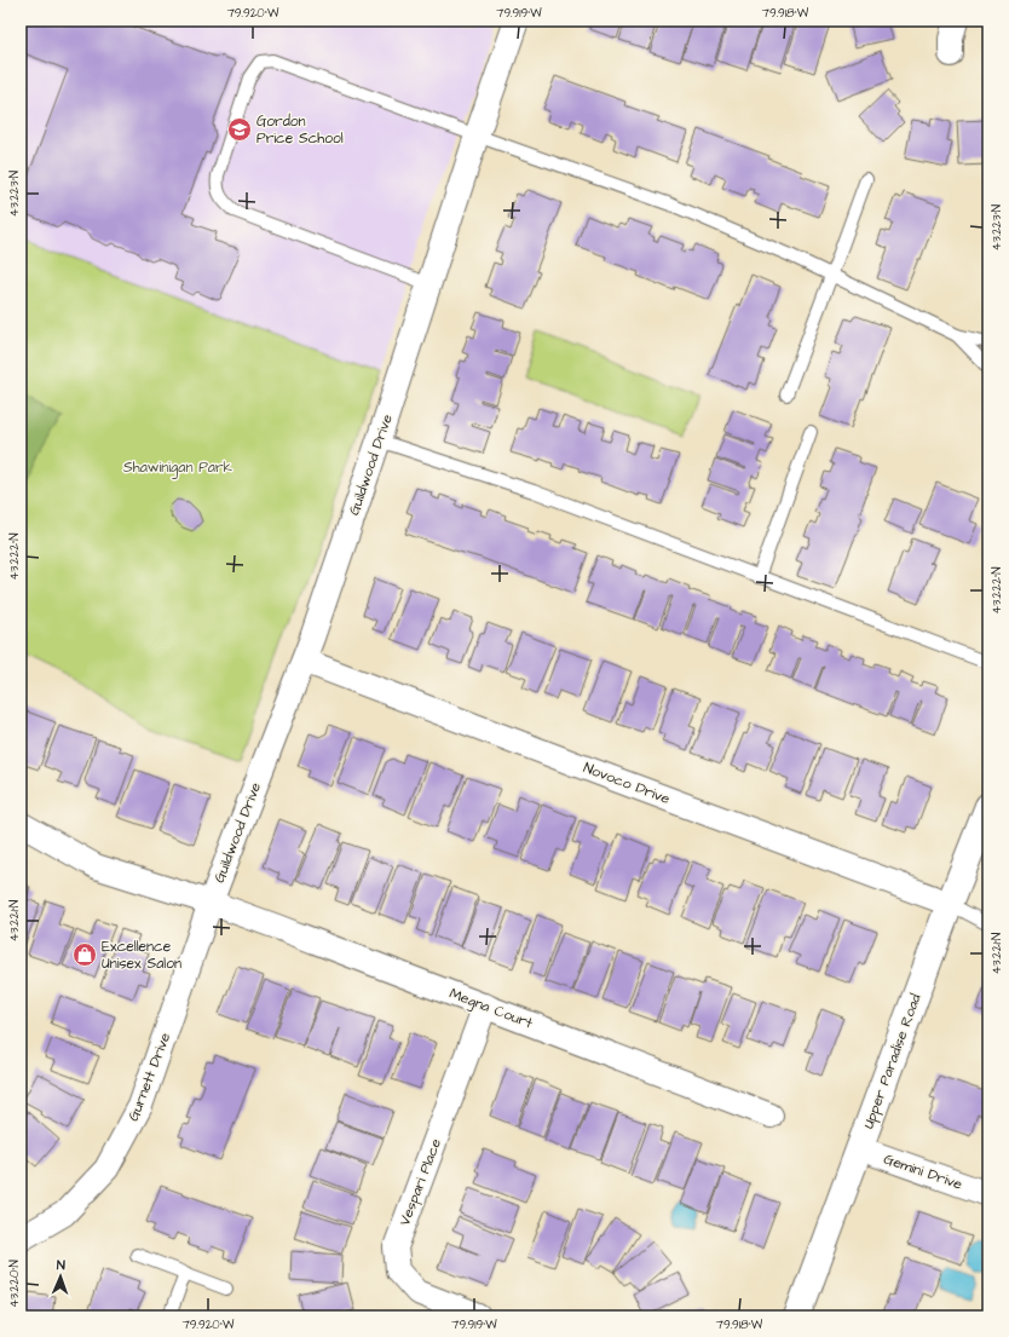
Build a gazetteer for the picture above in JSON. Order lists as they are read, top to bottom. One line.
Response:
{"streets":{"main road":["Upper Paradise Road"],"street":["Guildwood Drive","Novoco Drive","Megna Court","Gurnett Drive","Gemini Drive","Vespari Place"]},"crossings":[["Guildwood Drive","Novoco Drive"],["Guildwood Drive","Megna Court"],["Guildwood Drive","Gurnett Drive"],["Novoco Drive","Upper Paradise Road"],["Megna Court","Gurnett Drive"],["Megna Court","Vespari Place"],["Upper Paradise Road","Gemini Drive"]],"parks":["Shawinigan Park"],"places":{"school or university":["Gordon Price School"],"shop":["Excellence Unisex Salon"]},"north":"top","coordinates":["79.920°W","79.919°W","79.918°W","43.223°N","43.222°N","43.221°N","43.220°N"]}
